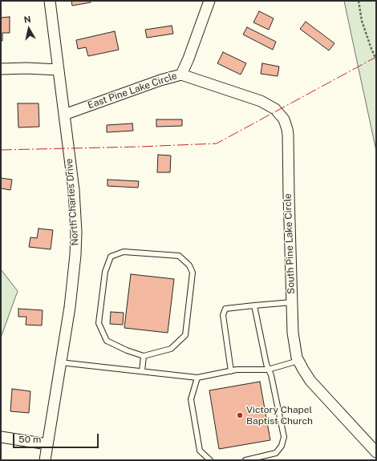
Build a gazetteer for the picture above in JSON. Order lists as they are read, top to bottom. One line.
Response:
{"streets":{"street":["East Pine Lake Circle","North Charles Drive","South Pine Lake Circle"]},"crossings":[["East Pine Lake Circle","North Charles Drive"],["East Pine Lake Circle","South Pine Lake Circle"]],"places":["Victory Chapel Baptist Church"],"scale_bar":"50 m","north":"top"}
